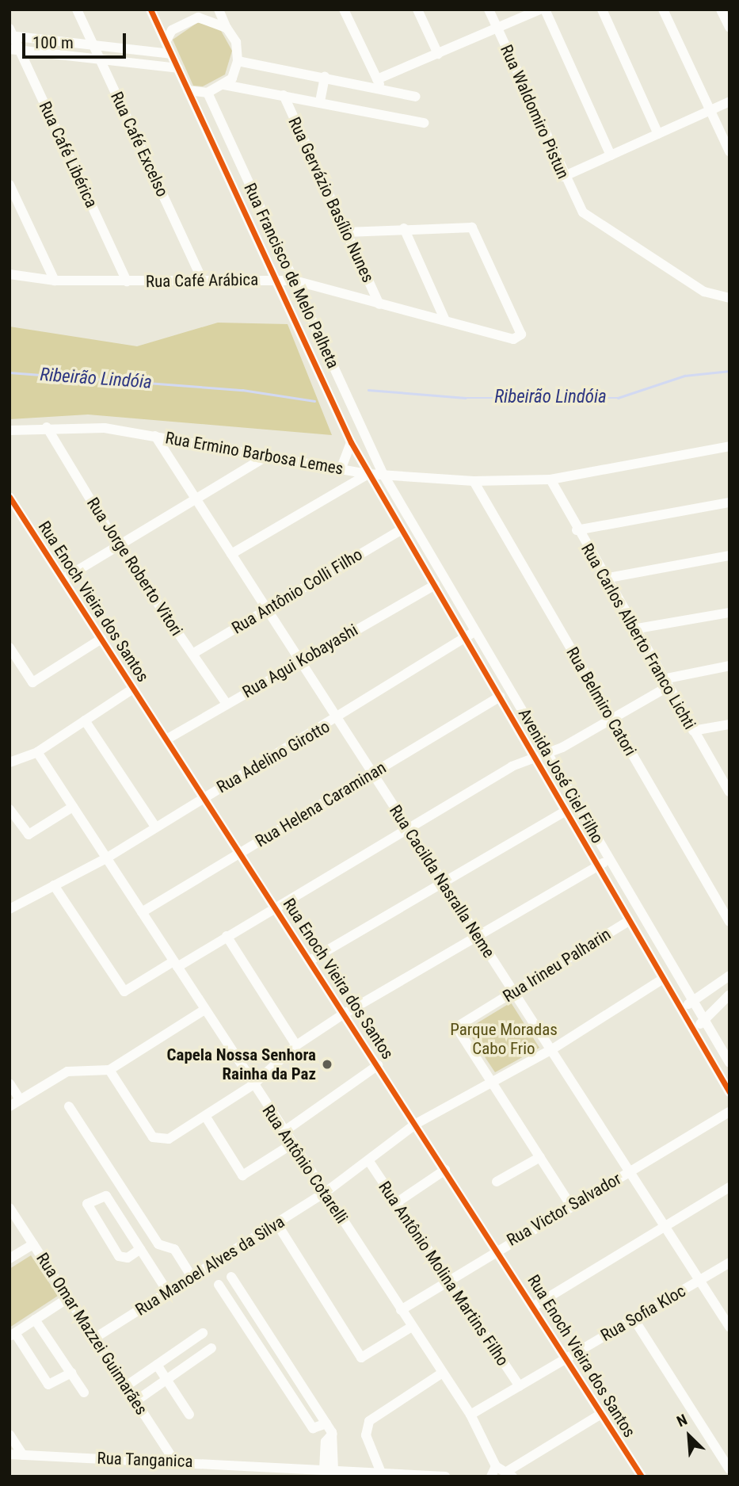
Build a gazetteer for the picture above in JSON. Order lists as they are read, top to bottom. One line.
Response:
{"streets":{"street":["Rua Waldomiro Pistun","Rua Café Excelso","Rua Café Libérica","Rua Gervázio Basílio Nunes","Rua Francisco de Melo Palheta","Rua Café Arábica","Rua Ermino Barbosa Lemes","Rua Jorge Roberto Vitori","Rua Antônio Colli Filho","Rua Enoch Vieira dos Santos","Rua Carlos Alberto Franco Lichti","Rua Agui Kobayashi","Rua Belmiro Catori","Rua Adelino Girotto","Avenida José Ciel Filho","Rua Helena Caraminan","Rua Cacilda Nasralla Neme","Rua Irineu Palharin","Rua Antônio Cotarelli","Rua Victor Salvador","Rua Manoel Alves da Silva","Rua Antônio Molina Martins Filho","Rua Sofia Kloc","Rua Omar Mazzei Guimarães","Rua Tanganica"]},"crossings":[["Rua Café Excelso","Rua Café Arábica"],["Rua Café Libérica","Rua Café Arábica"],["Rua Gervázio Basílio Nunes","Rua Café Arábica"],["Rua Francisco de Melo Palheta","Rua Café Arábica"],["Rua Francisco de Melo Palheta","Rua Ermino Barbosa Lemes"],["Rua Francisco de Melo Palheta","Avenida José Ciel Filho"],["Rua Ermino Barbosa Lemes","Rua Jorge Roberto Vitori"],["Rua Ermino Barbosa Lemes","Rua Carlos Alberto Franco Lichti"],["Rua Ermino Barbosa Lemes","Rua Belmiro Catori"],["Rua Ermino Barbosa Lemes","Avenida José Ciel Filho"],["Rua Ermino Barbosa Lemes","Rua Cacilda Nasralla Neme"],["Rua Jorge Roberto Vitori","Rua Antônio Colli Filho"],["Rua Jorge Roberto Vitori","Rua Agui Kobayashi"],["Rua Antônio Colli Filho","Avenida José Ciel Filho"],["Rua Antônio Colli Filho","Rua Cacilda Nasralla Neme"],["Rua Enoch Vieira dos Santos","Rua Agui Kobayashi"],["Rua Enoch Vieira dos Santos","Rua Adelino Girotto"],["Rua Enoch Vieira dos Santos","Rua Helena Caraminan"],["Rua Enoch Vieira dos Santos","Rua Victor Salvador"],["Rua Enoch Vieira dos Santos","Rua Manoel Alves da Silva"],["Rua Enoch Vieira dos Santos","Rua Sofia Kloc"],["Rua Agui Kobayashi","Avenida José Ciel Filho"],["Rua Agui Kobayashi","Rua Cacilda Nasralla Neme"],["Rua Adelino Girotto","Avenida José Ciel Filho"],["Rua Adelino Girotto","Rua Cacilda Nasralla Neme"],["Rua Adelino Girotto","Rua Antônio Cotarelli"],["Avenida José Ciel Filho","Rua Helena Caraminan"],["Avenida José Ciel Filho","Rua Irineu Palharin"],["Avenida José Ciel Filho","Rua Manoel Alves da Silva"],["Rua Helena Caraminan","Rua Cacilda Nasralla Neme"],["Rua Helena Caraminan","Rua Antônio Cotarelli"],["Rua Cacilda Nasralla Neme","Rua Irineu Palharin"],["Rua Cacilda Nasralla Neme","Rua Victor Salvador"],["Rua Cacilda Nasralla Neme","Rua Manoel Alves da Silva"],["Rua Cacilda Nasralla Neme","Rua Sofia Kloc"],["Rua Irineu Palharin","Rua Manoel Alves da Silva"],["Rua Antônio Cotarelli","Rua Victor Salvador"],["Rua Antônio Cotarelli","Rua Manoel Alves da Silva"],["Rua Antônio Cotarelli","Rua Sofia Kloc"],["Rua Victor Salvador","Rua Antônio Molina Martins Filho"],["Rua Manoel Alves da Silva","Rua Antônio Molina Martins Filho"],["Rua Manoel Alves da Silva","Rua Omar Mazzei Guimarães"],["Rua Antônio Molina Martins Filho","Rua Sofia Kloc"],["Rua Omar Mazzei Guimarães","Rua Tanganica"]],"water":["Ribeirão Lindóia"],"parks":["Parque Moradas Cabo Frio"],"places":["Capela Nossa Senhora Rainha da Paz"],"scale_bar":"100 m","north":"top left"}
